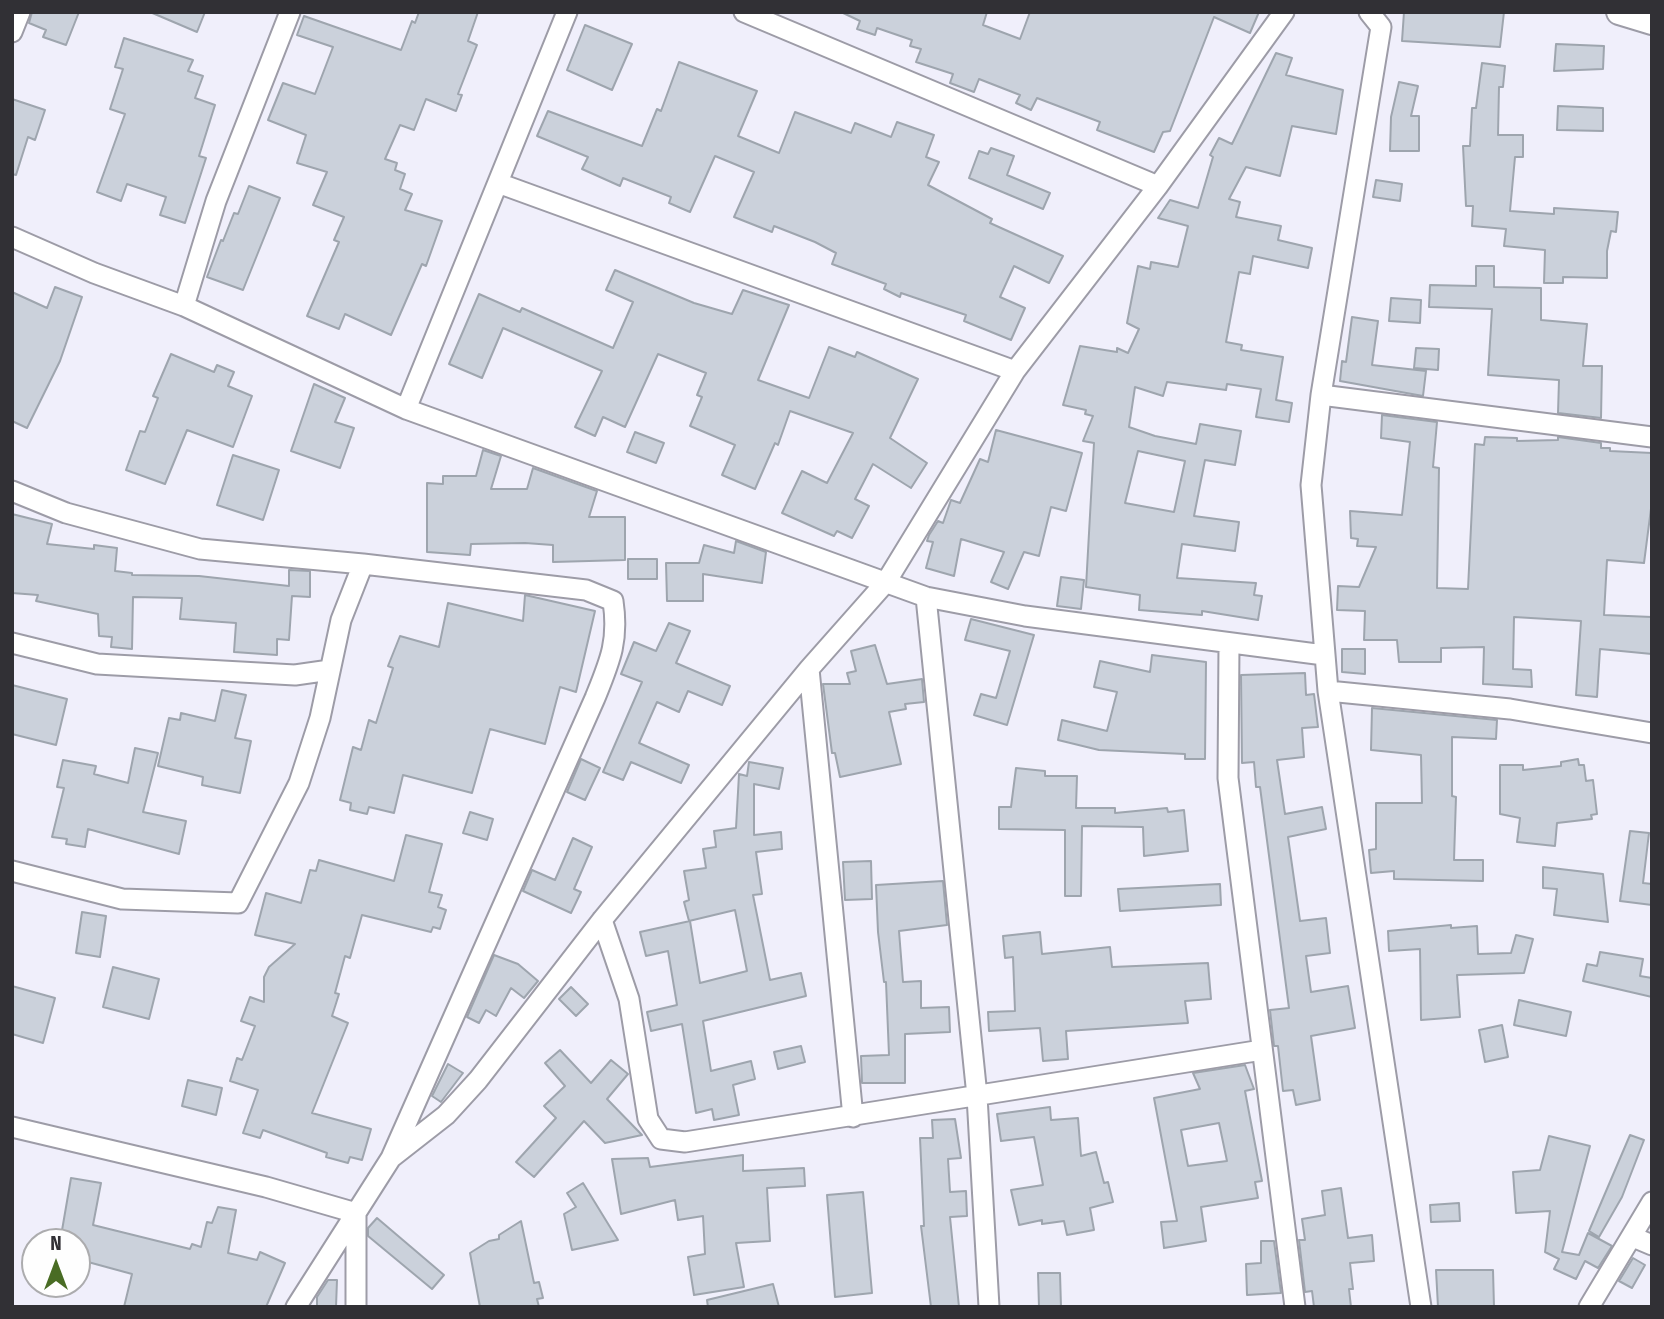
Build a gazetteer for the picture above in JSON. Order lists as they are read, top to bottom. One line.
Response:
{"north":"top"}
